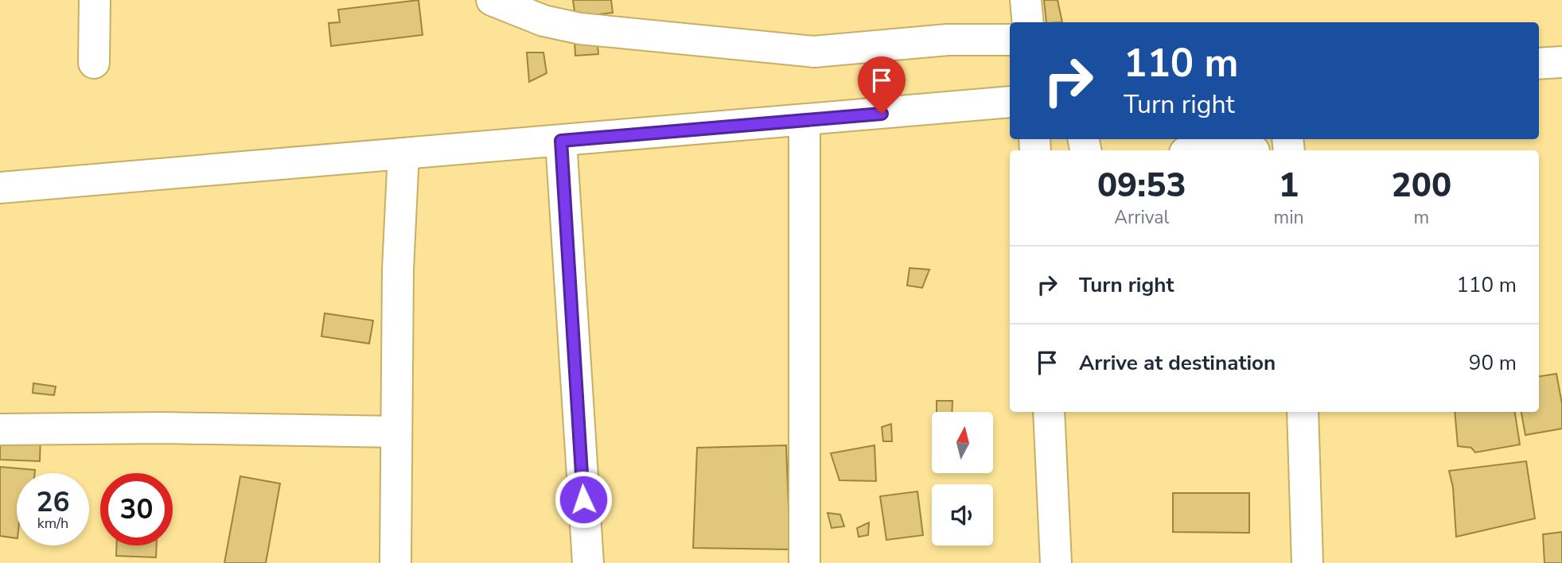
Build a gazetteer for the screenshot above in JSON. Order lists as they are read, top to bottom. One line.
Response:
{"north":"top","page":{"turn":["110 m","Turn right"],"eta":["09:53","Arrival","1","min","200","m"],"list":[{"name":"Turn right","value":"110 m"},{"name":"Arrive at destination","value":"90 m"}],"speed":"26 km/h","limit":"30"}}
